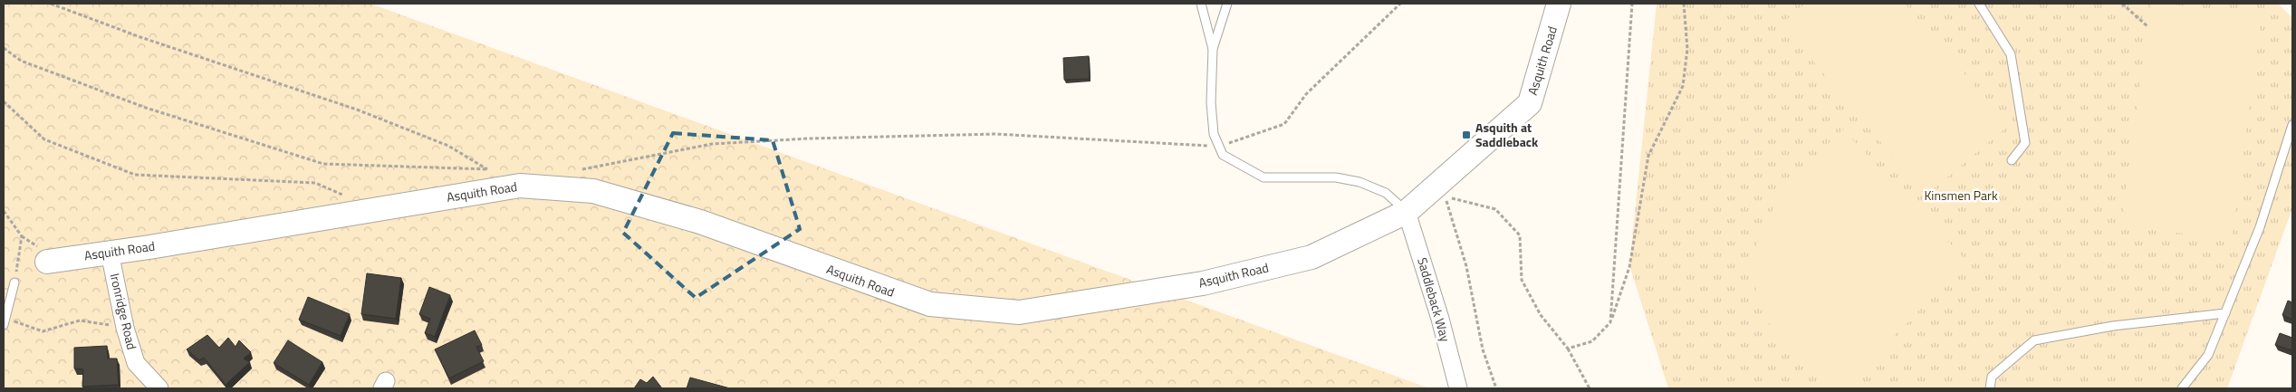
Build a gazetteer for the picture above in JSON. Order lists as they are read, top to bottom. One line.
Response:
{"streets":{"street":["Asquith Road","Saddleback Way","Ironridge Road"]},"crossings":[["Asquith Road","Saddleback Way"],["Asquith Road","Ironridge Road"]],"parks":["Kinsmen Park"],"places":{"transit":["Asquith at Saddleback"]}}
